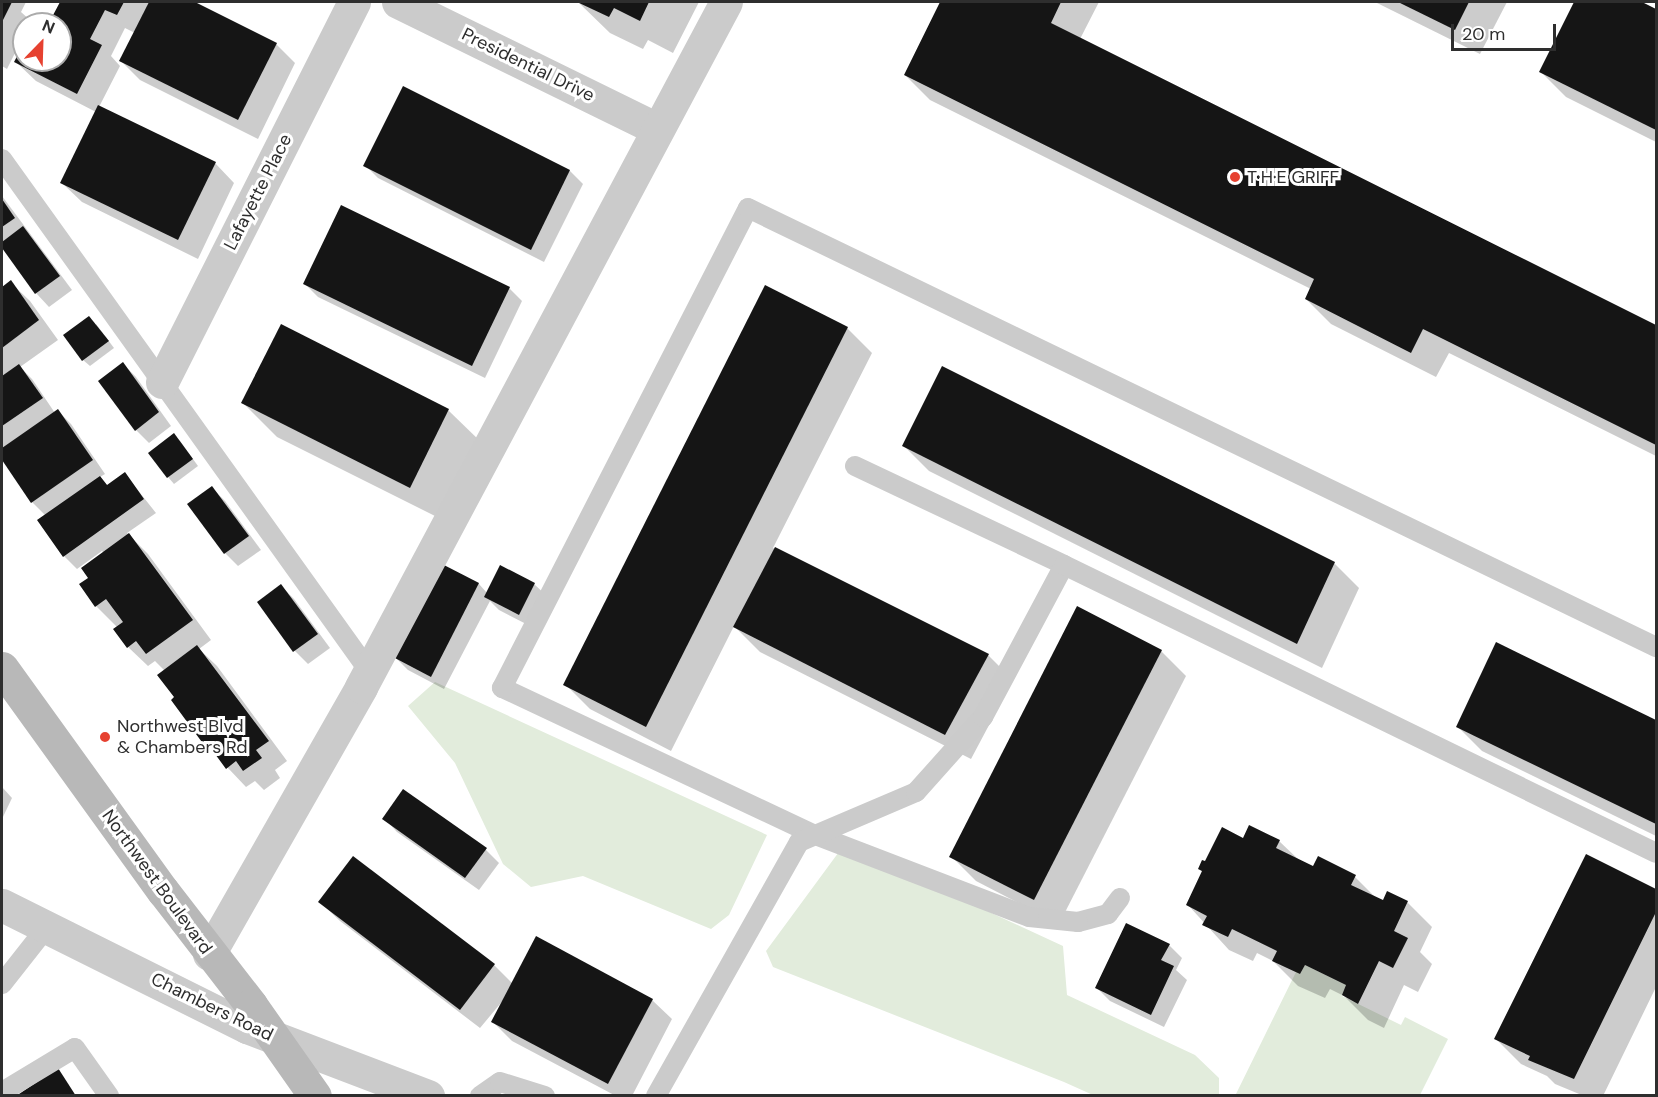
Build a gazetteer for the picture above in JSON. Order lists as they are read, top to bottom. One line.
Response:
{"streets":{"main road":["Northwest Boulevard"],"street":["Presidential Drive","Lafayette Place","Chambers Road"]},"crossings":[["Northwest Boulevard","Chambers Road"]],"places":["T·H·E GRIFF","Northwest Blvd & Chambers Rd"],"scale_bar":"20 m","north":"top right"}
